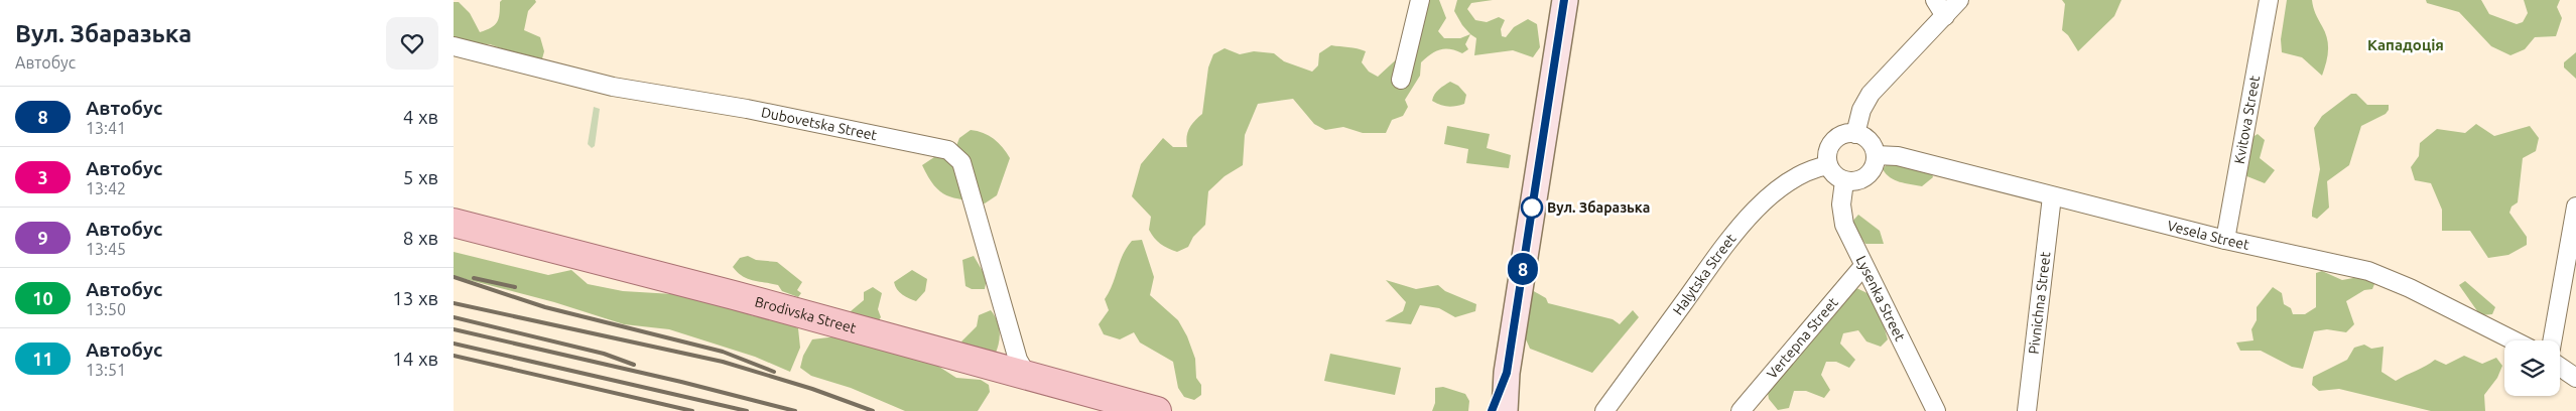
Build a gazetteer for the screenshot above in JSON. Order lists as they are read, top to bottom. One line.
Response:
{"streets":{"main road":["Brodivska Street"],"street":["Kvitova Street","Dubovetska Street","Vesela Street","Halytska Street","Lysenka Street","Pivnichna Street","Vertepna Street"]},"crossings":[["Kvitova Street","Vesela Street"],["Dubovetska Street","Brodivska Street"],["Vesela Street","Halytska Street"],["Vesela Street","Lysenka Street"],["Vesela Street","Pivnichna Street"],["Halytska Street","Lysenka Street"],["Lysenka Street","Vertepna Street"]],"districts":["Кападоція"],"places":["Вул. Збаразька"],"lines":["bus line 8"],"page":{"heading":["Вул. Збаразька","Автобус"],"on_map":"8","list":[{"mark":"8","name":"Автобус","note":"13:41","value":"4 хв"},{"mark":"3","name":"Автобус","note":"13:42","value":"5 хв"},{"mark":"9","name":"Автобус","note":"13:45","value":"8 хв"},{"mark":"10","name":"Автобус","note":"13:50","value":"13 хв"},{"mark":"11","name":"Автобус","note":"13:51","value":"14 хв"}]}}
